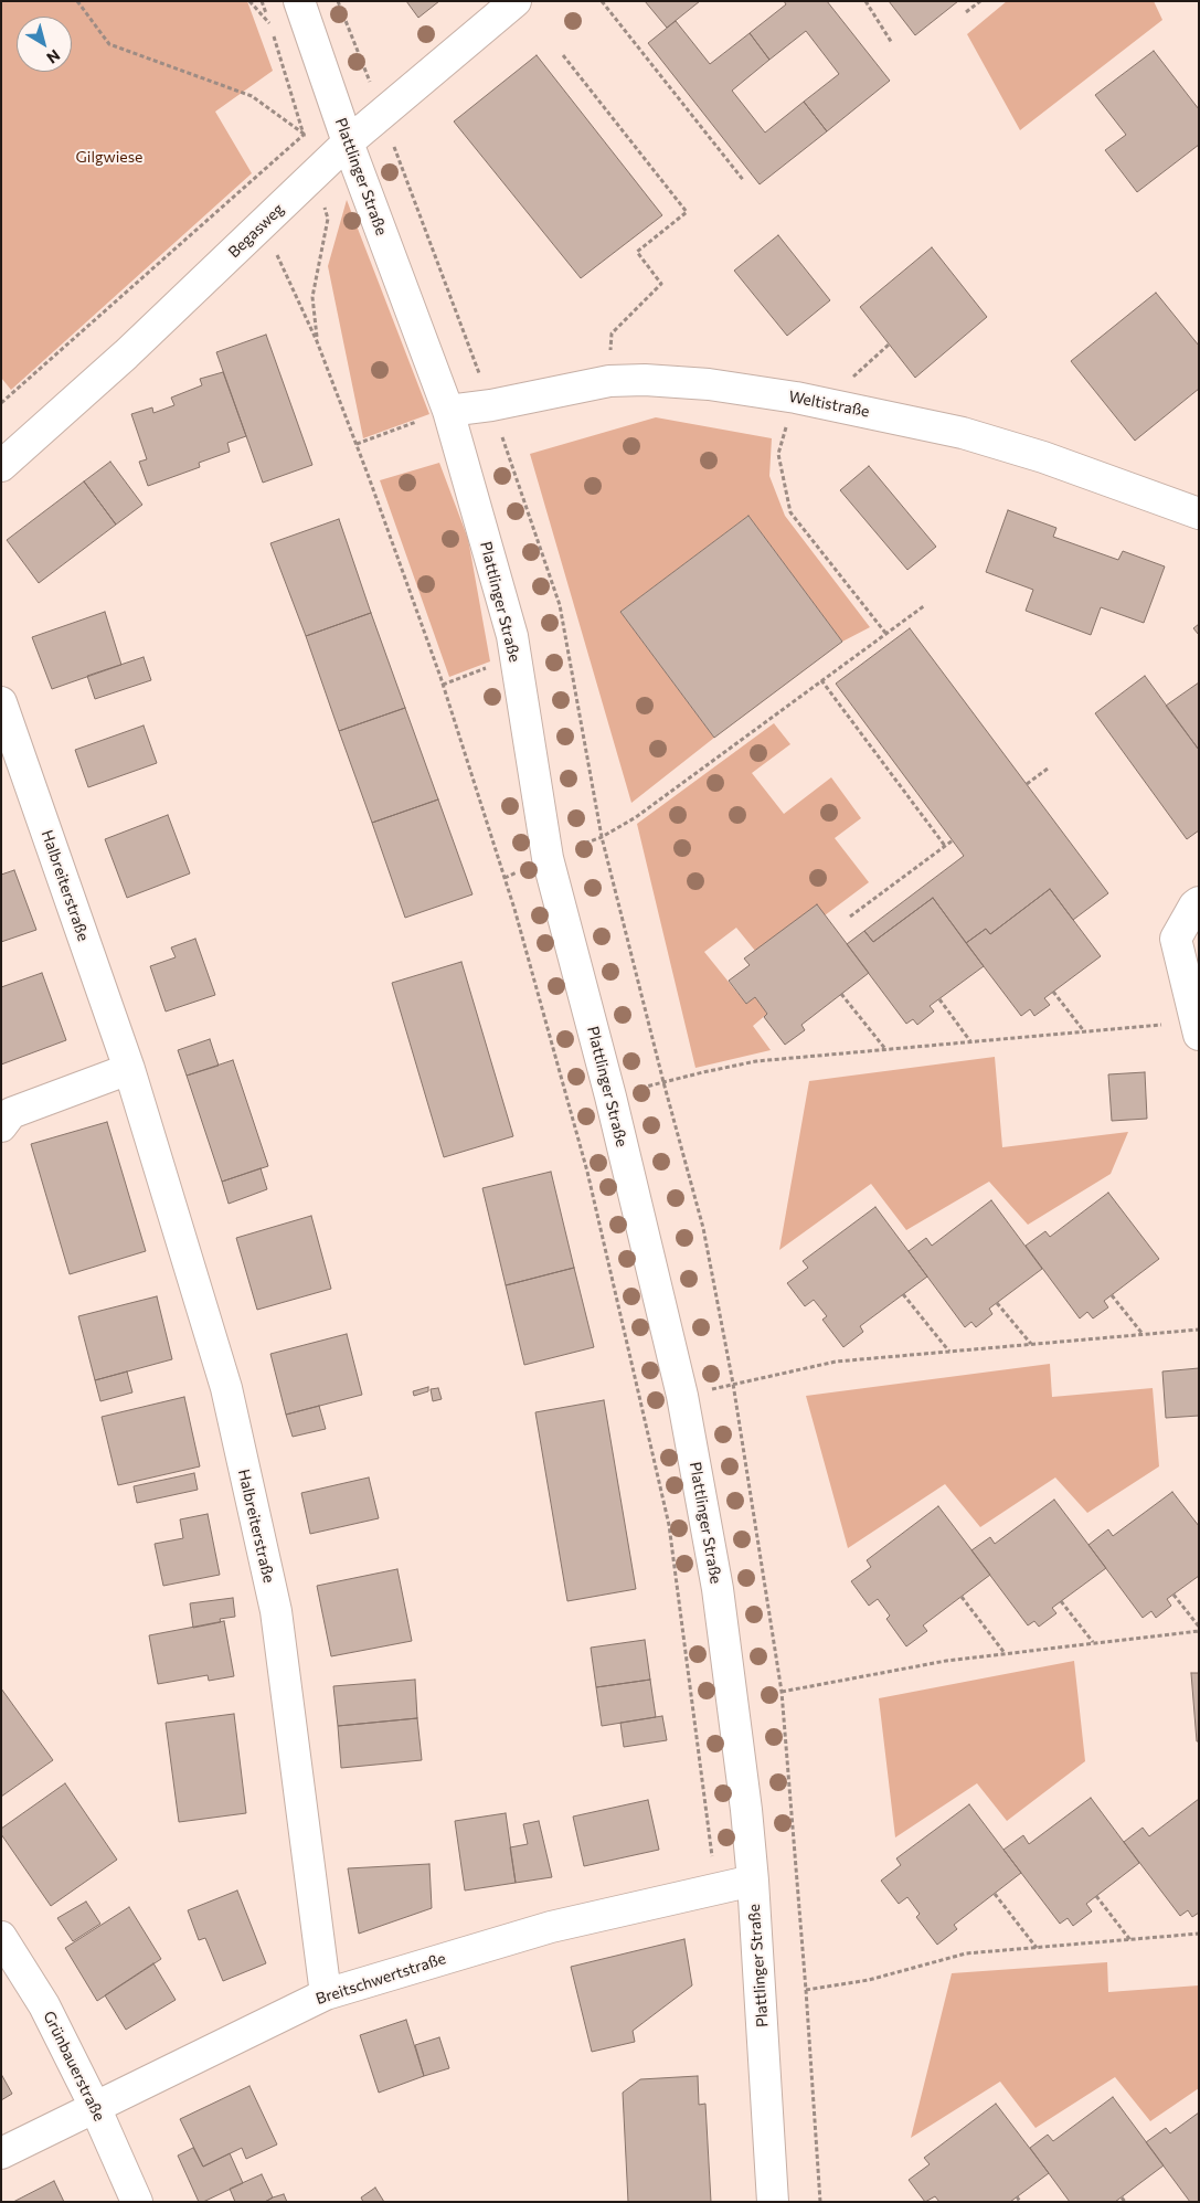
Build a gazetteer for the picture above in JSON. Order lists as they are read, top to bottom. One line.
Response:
{"streets":{"street":["Plattlinger Straße","Begasweg","Weltistraße","Halbreiterstraße","Breitschwertstraße","Grünbauerstraße"]},"crossings":[["Plattlinger Straße","Begasweg"],["Plattlinger Straße","Weltistraße"],["Plattlinger Straße","Breitschwertstraße"],["Halbreiterstraße","Breitschwertstraße"],["Breitschwertstraße","Grünbauerstraße"]],"parks":["Gilgwiese"],"north":"bottom right"}
